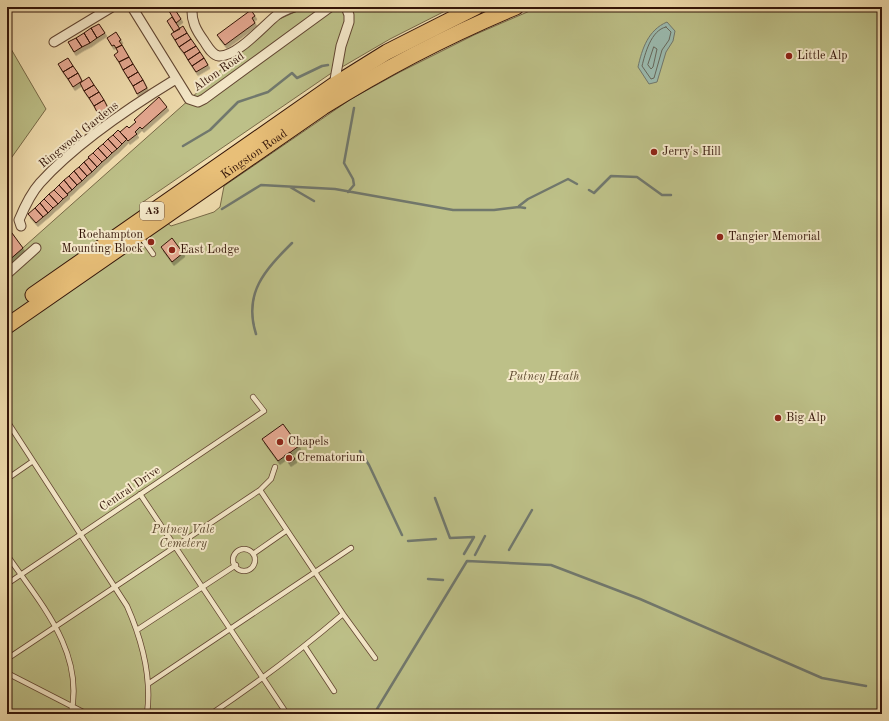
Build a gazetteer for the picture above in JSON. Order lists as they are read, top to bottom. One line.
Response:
{"streets":{"highway":["Kingston Road","A3"],"street":["Alton Road","Ringwood Gardens"],"lane":["Central Drive"]},"crossings":[["Alton Road","Ringwood Gardens"]],"parks":["Putney Heath","Putney Vale Cemetery"],"places":["Little Alp","Jerry's Hill","Tangier Memorial","Roehampton Mounting Block","East Lodge","Big Alp","Chapels","Crematorium"]}
